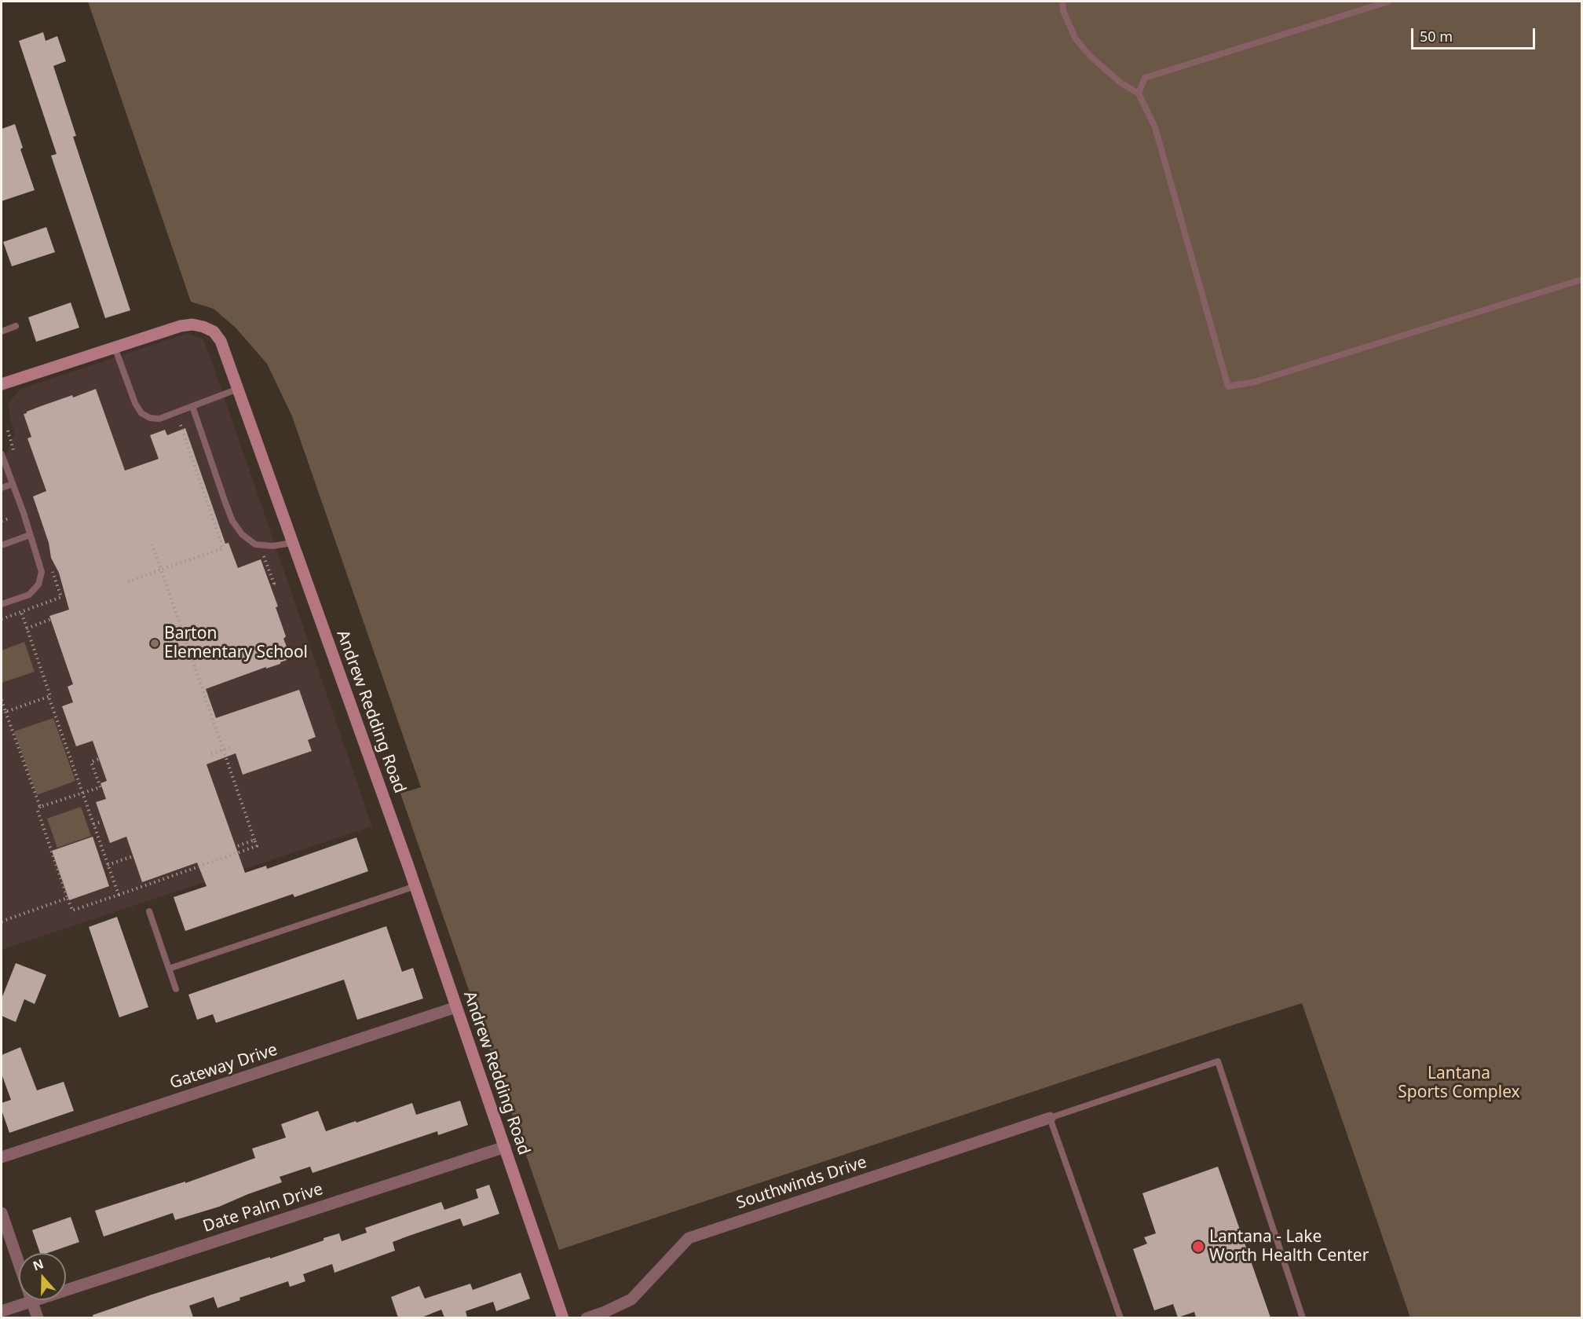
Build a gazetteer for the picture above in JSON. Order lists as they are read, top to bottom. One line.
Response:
{"streets":{"street":["Andrew Redding Road","Gateway Drive","Southwinds Drive","Date Palm Drive"]},"crossings":[["Andrew Redding Road","Gateway Drive"],["Andrew Redding Road","Date Palm Drive"]],"parks":["Lantana Sports Complex"],"places":["Barton Elementary School","Lantana - Lake Worth Health Center"],"scale_bar":"50 m","north":"top"}
